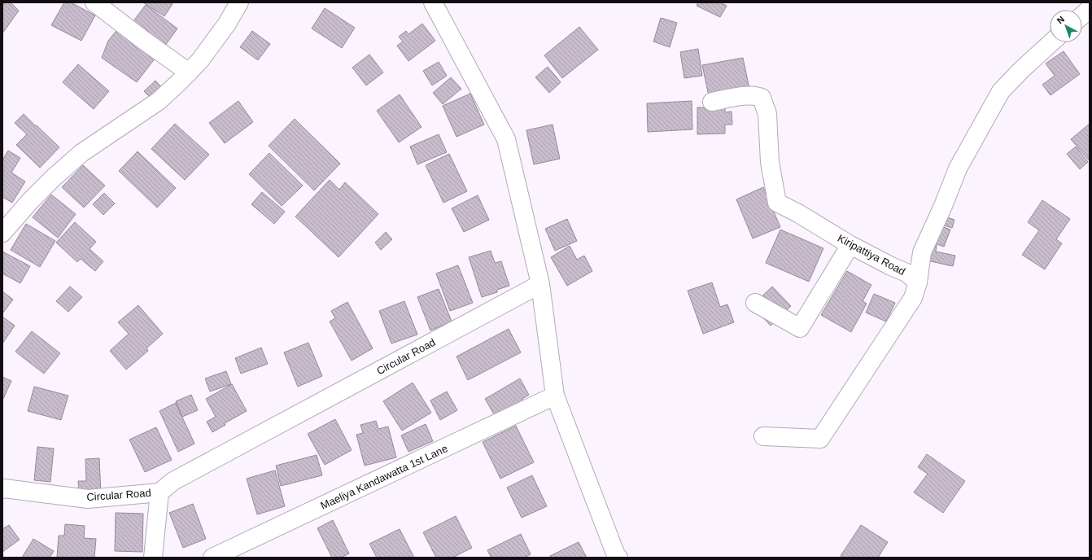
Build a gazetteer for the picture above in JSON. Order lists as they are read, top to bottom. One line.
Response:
{"streets":{"street":["Kiripattiya Road","Circular Road","Maeliya Kandawatta 1st Lane"]},"north":"top left"}
